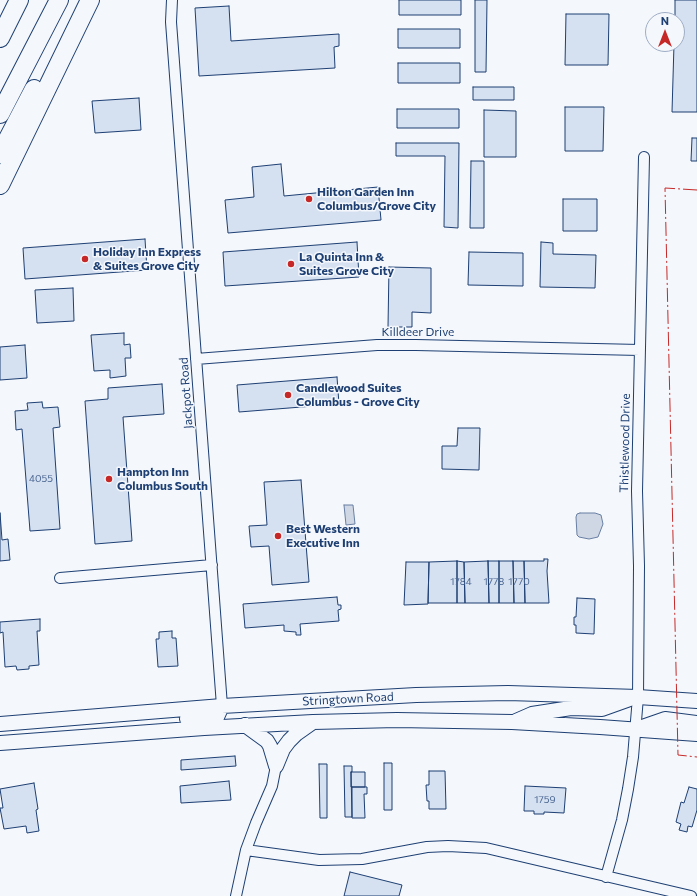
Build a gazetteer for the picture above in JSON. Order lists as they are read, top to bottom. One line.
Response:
{"streets":{"main road":["Stringtown Road"],"street":["Killdeer Drive","Jackpot Road","Thistlewood Drive"]},"crossings":[["Killdeer Drive","Jackpot Road"],["Killdeer Drive","Thistlewood Drive"],["Jackpot Road","Stringtown Road"],["Thistlewood Drive","Stringtown Road"]],"places":["Hilton Garden Inn Columbus/Grove City","Holiday Inn Express & Suites Grove City","La Quinta Inn & Suites Grove City","Candlewood Suites Columbus - Grove City","Hampton Inn Columbus South","Best Western Executive Inn"],"house_numbers":["4055","1784","1778","1770","1759"],"north":"top"}
